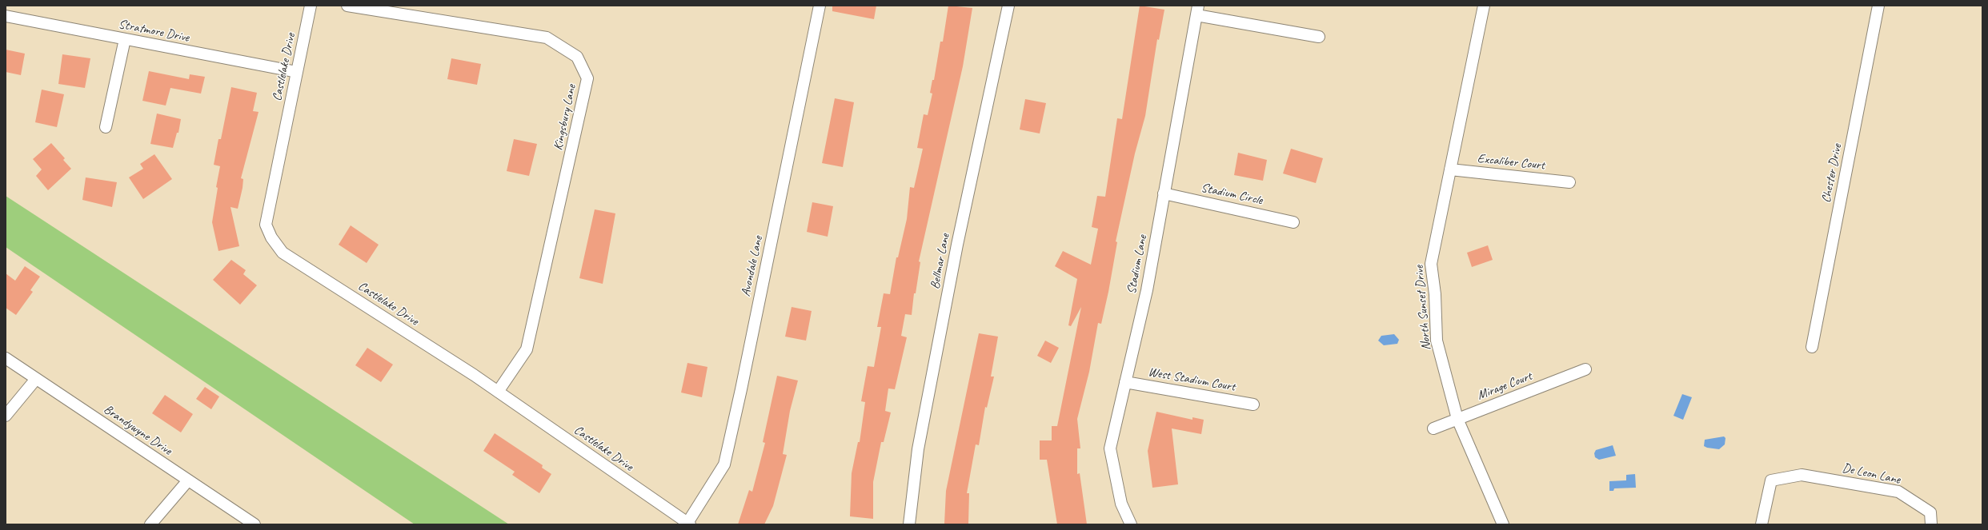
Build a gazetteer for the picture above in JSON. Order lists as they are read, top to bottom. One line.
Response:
{"streets":{"street":["Stratmore Drive","Castlelake Drive","Kingsbury Lane","Excaliber Court","Chester Drive","Stadium Circle","Bellmar Lane","Stadium Lane","Avondale Lane","North Sunset Drive","West Stadium Court","Mirage Court","Brandywyne Drive","De Leon Lane"]},"crossings":[["Stratmore Drive","Castlelake Drive"],["Castlelake Drive","Kingsbury Lane"],["Castlelake Drive","Avondale Lane"],["Excaliber Court","North Sunset Drive"],["Stadium Circle","Stadium Lane"],["Stadium Lane","West Stadium Court"],["North Sunset Drive","Mirage Court"]]}
